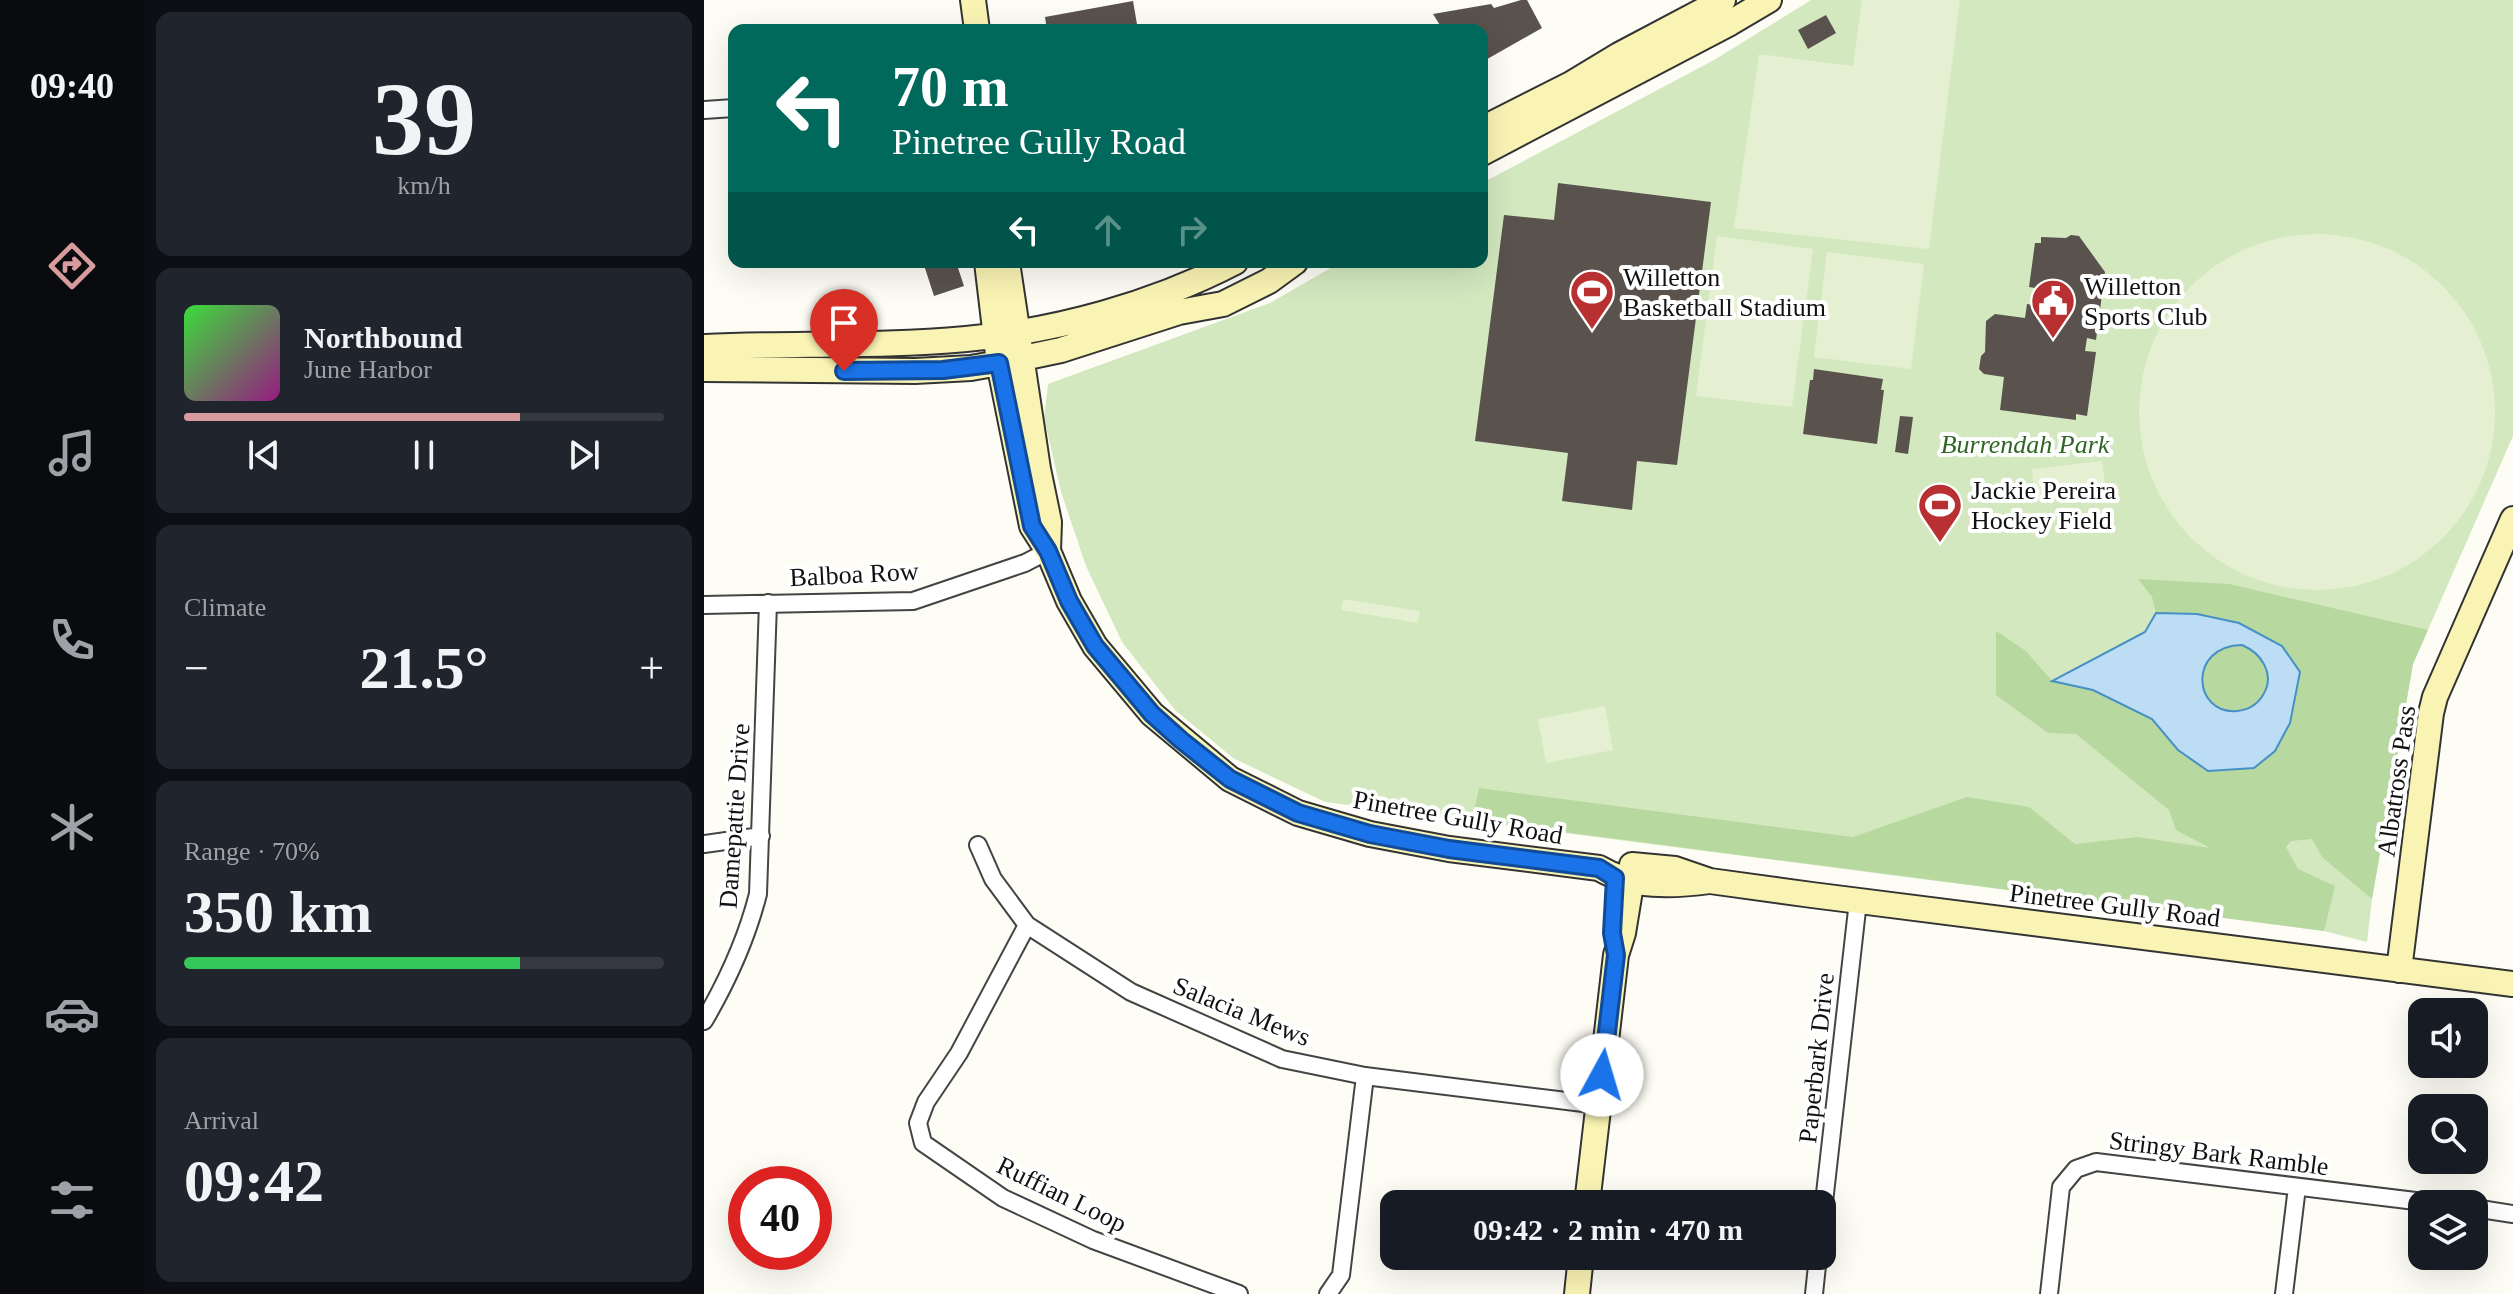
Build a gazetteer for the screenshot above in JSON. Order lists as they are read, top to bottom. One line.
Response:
{"streets":{"main road":["Albatross Pass","Pinetree Gully Road"],"street":["Balboa Row","Damepattie Drive","Salacia Mews","Paperbark Drive","Stringy Bark Ramble","Ruffian Loop"]},"crossings":[["Balboa Row","Damepattie Drive"],["Balboa Row","Pinetree Gully Road"],["Albatross Pass","Pinetree Gully Road"],["Pinetree Gully Road","Paperbark Drive"],["Salacia Mews","Ruffian Loop"]],"parks":["Burrendah Park"],"places":{"sports":["Willetton Basketball Stadium","Jackie Pereira Hockey Field"],"public building":["Willetton Sports Club"]},"page":{"tabs":"09:40","tile":[["39","km/h"],"Climate",["Range · 70%","350 km"],["Arrival","09:42"]],"turn":["70 m","Pinetree Gully Road"],"song":["Northbound","June Harbor"],"heat":["−","21.5°","+"],"limit":"40","trip":"09:42 · 2 min · 470 m"}}
